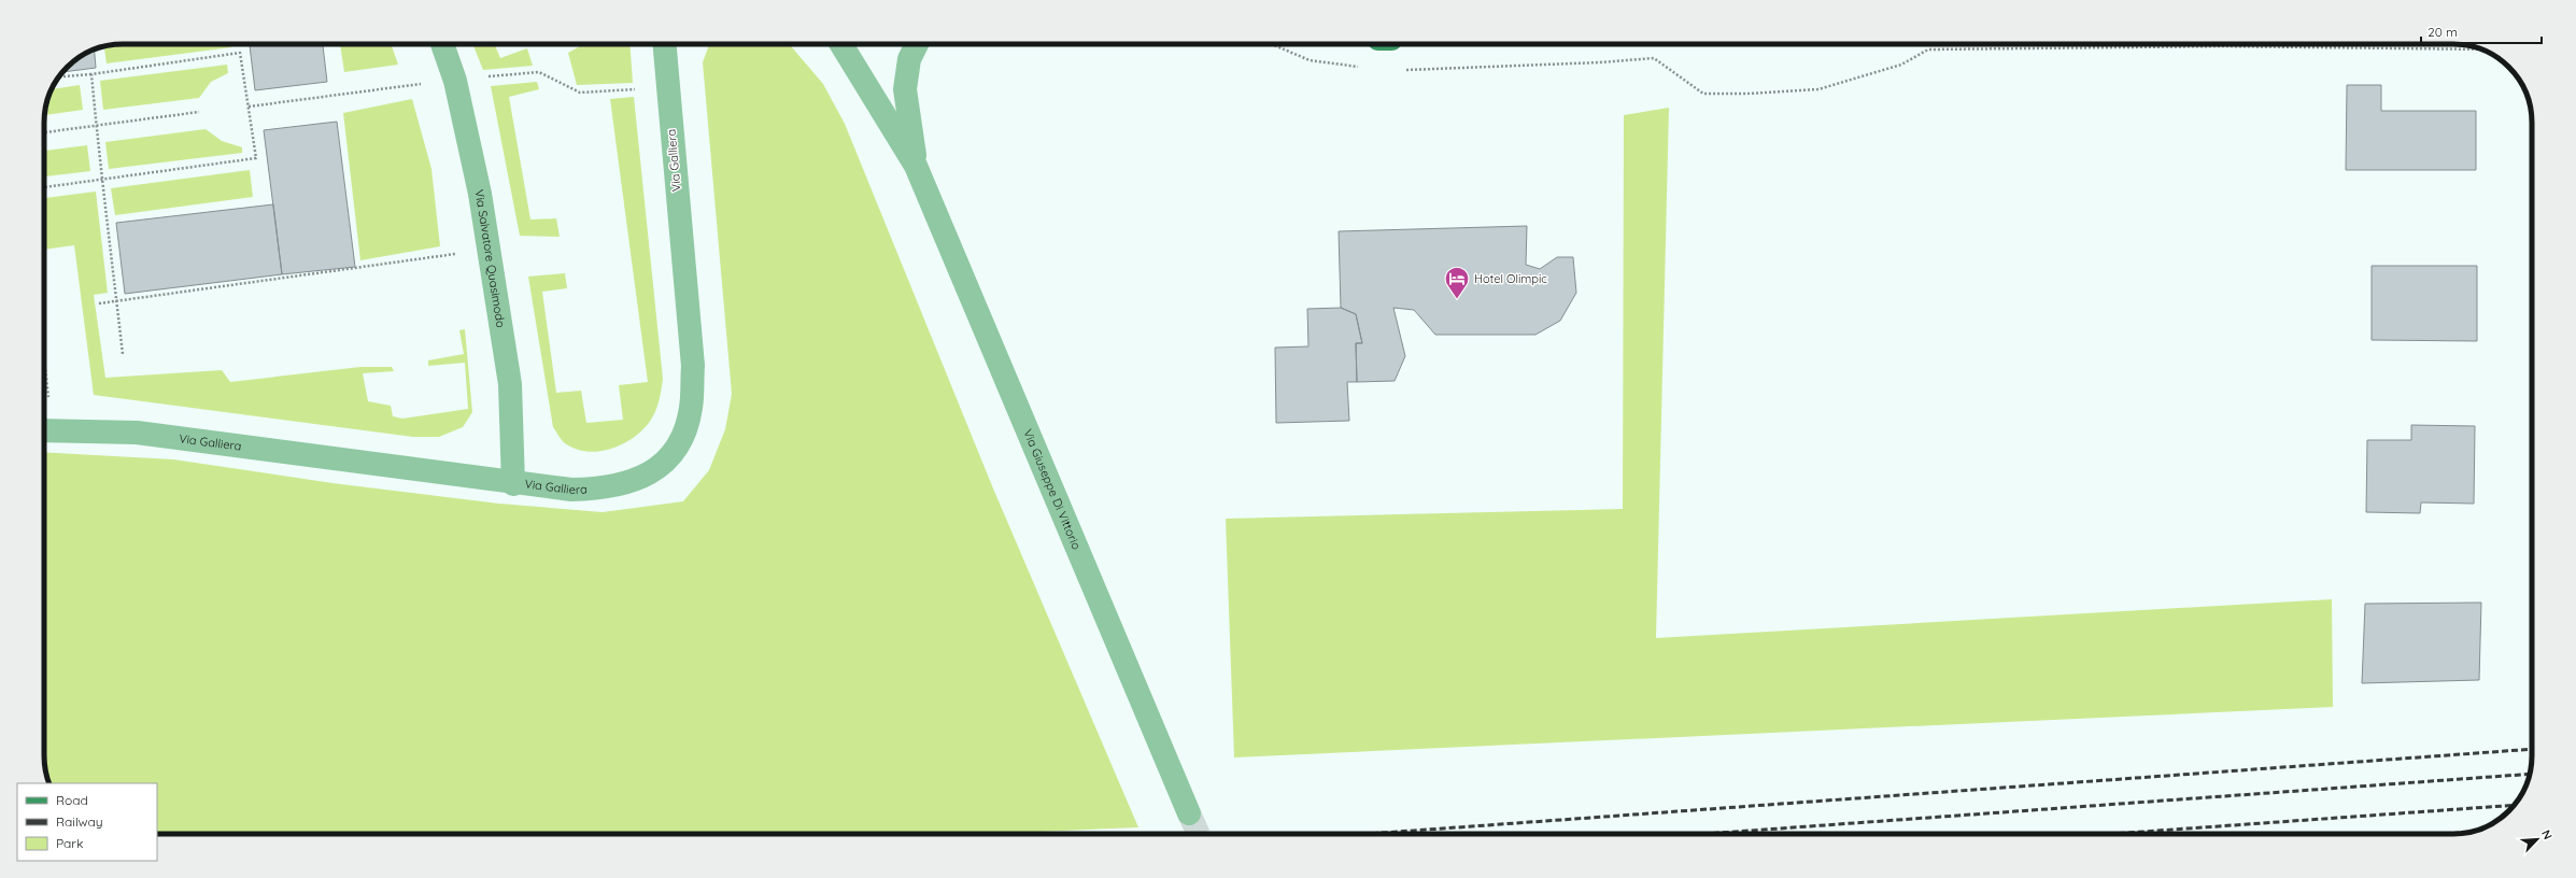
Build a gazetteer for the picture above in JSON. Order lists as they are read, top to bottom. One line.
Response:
{"streets":{"street":["Via Galliera","Via Salvatore Quasimodo","Via Giuseppe Di Vittorio"]},"crossings":[["Via Galliera","Via Salvatore Quasimodo"]],"places":{"hotel":["Hotel Olimpic"]},"legend":["Road","Railway","Park"],"scale_bar":"20 m","north":"top right"}
